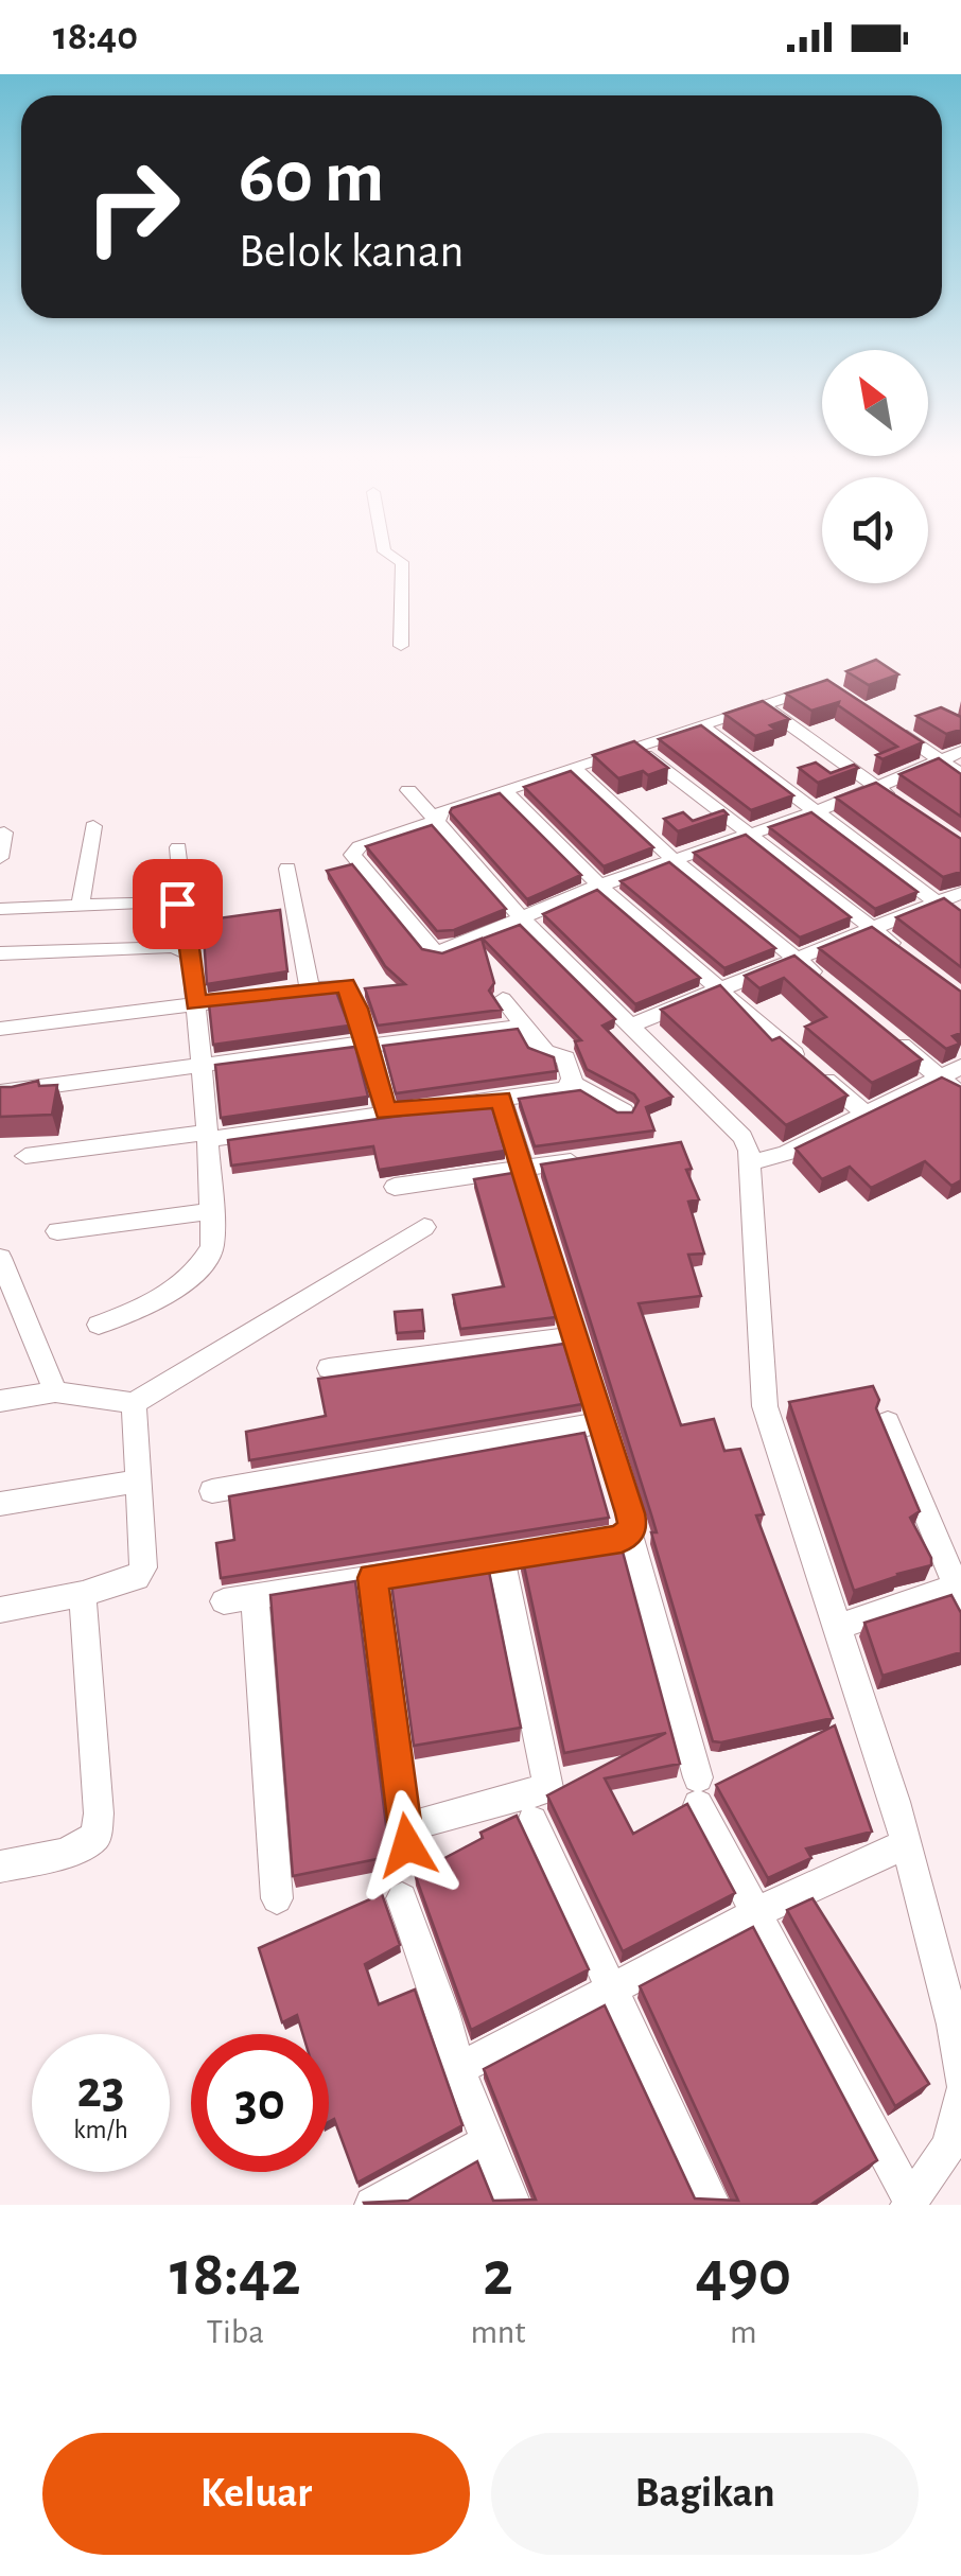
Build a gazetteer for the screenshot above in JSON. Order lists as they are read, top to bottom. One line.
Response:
{"north":"top left","page":{"status":"18:40","turn":["60 m","Belok kanan"],"speed":"23 km/h","limit":"30","eta":["18:42","Tiba","2","mnt","490","m"],"buttons":["Keluar","Bagikan"]}}
